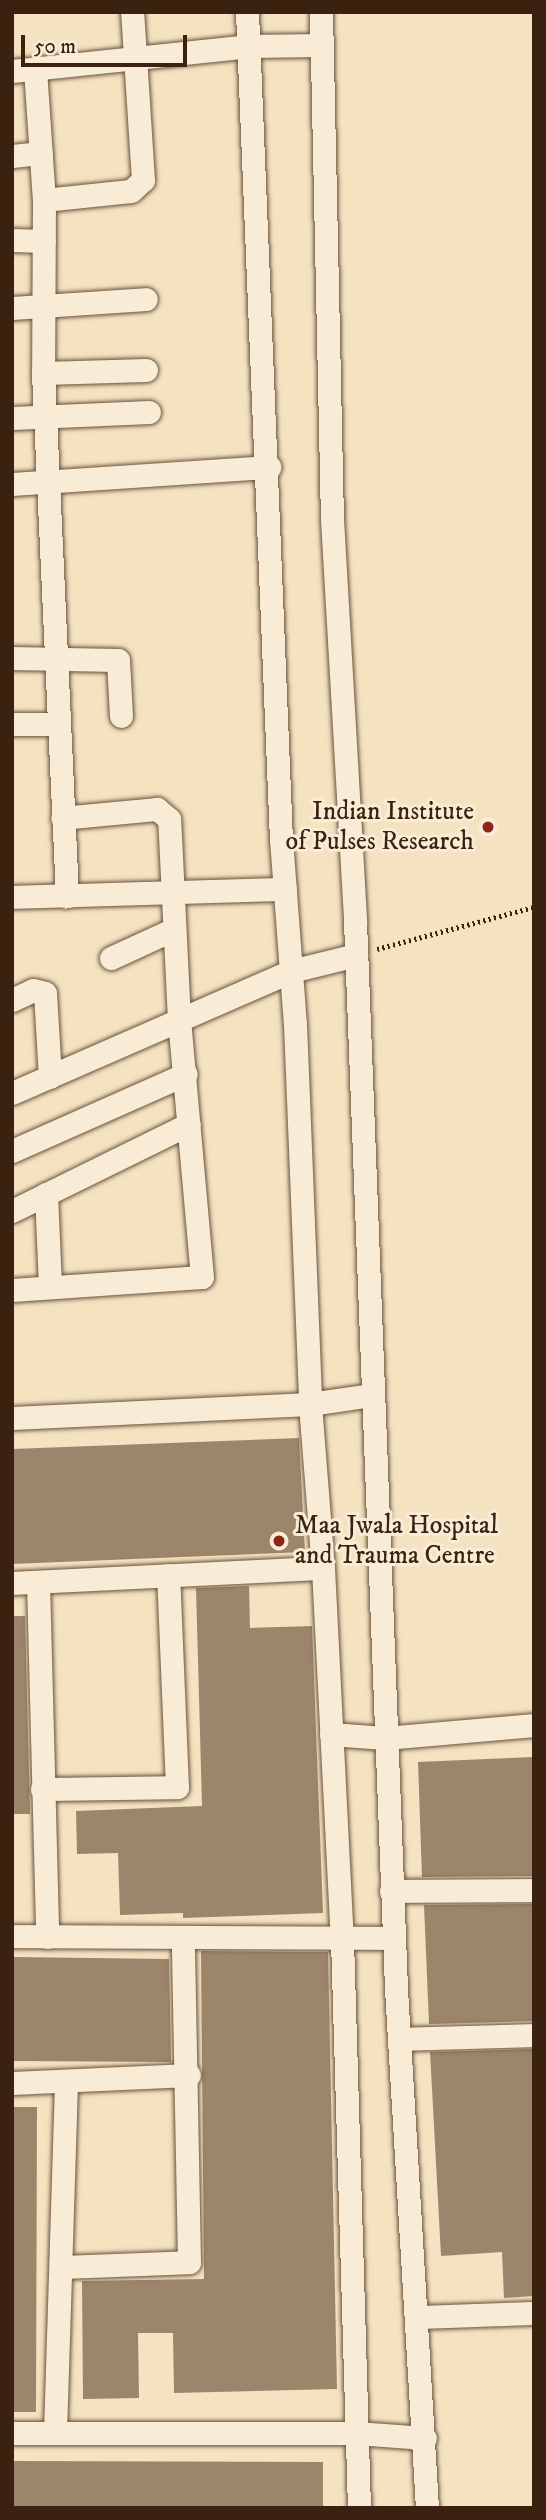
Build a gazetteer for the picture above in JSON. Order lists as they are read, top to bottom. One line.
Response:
{"places":["Indian Institute of Pulses Research","Maa Jwala Hospital and Trauma Centre"],"scale_bar":"50 m"}
